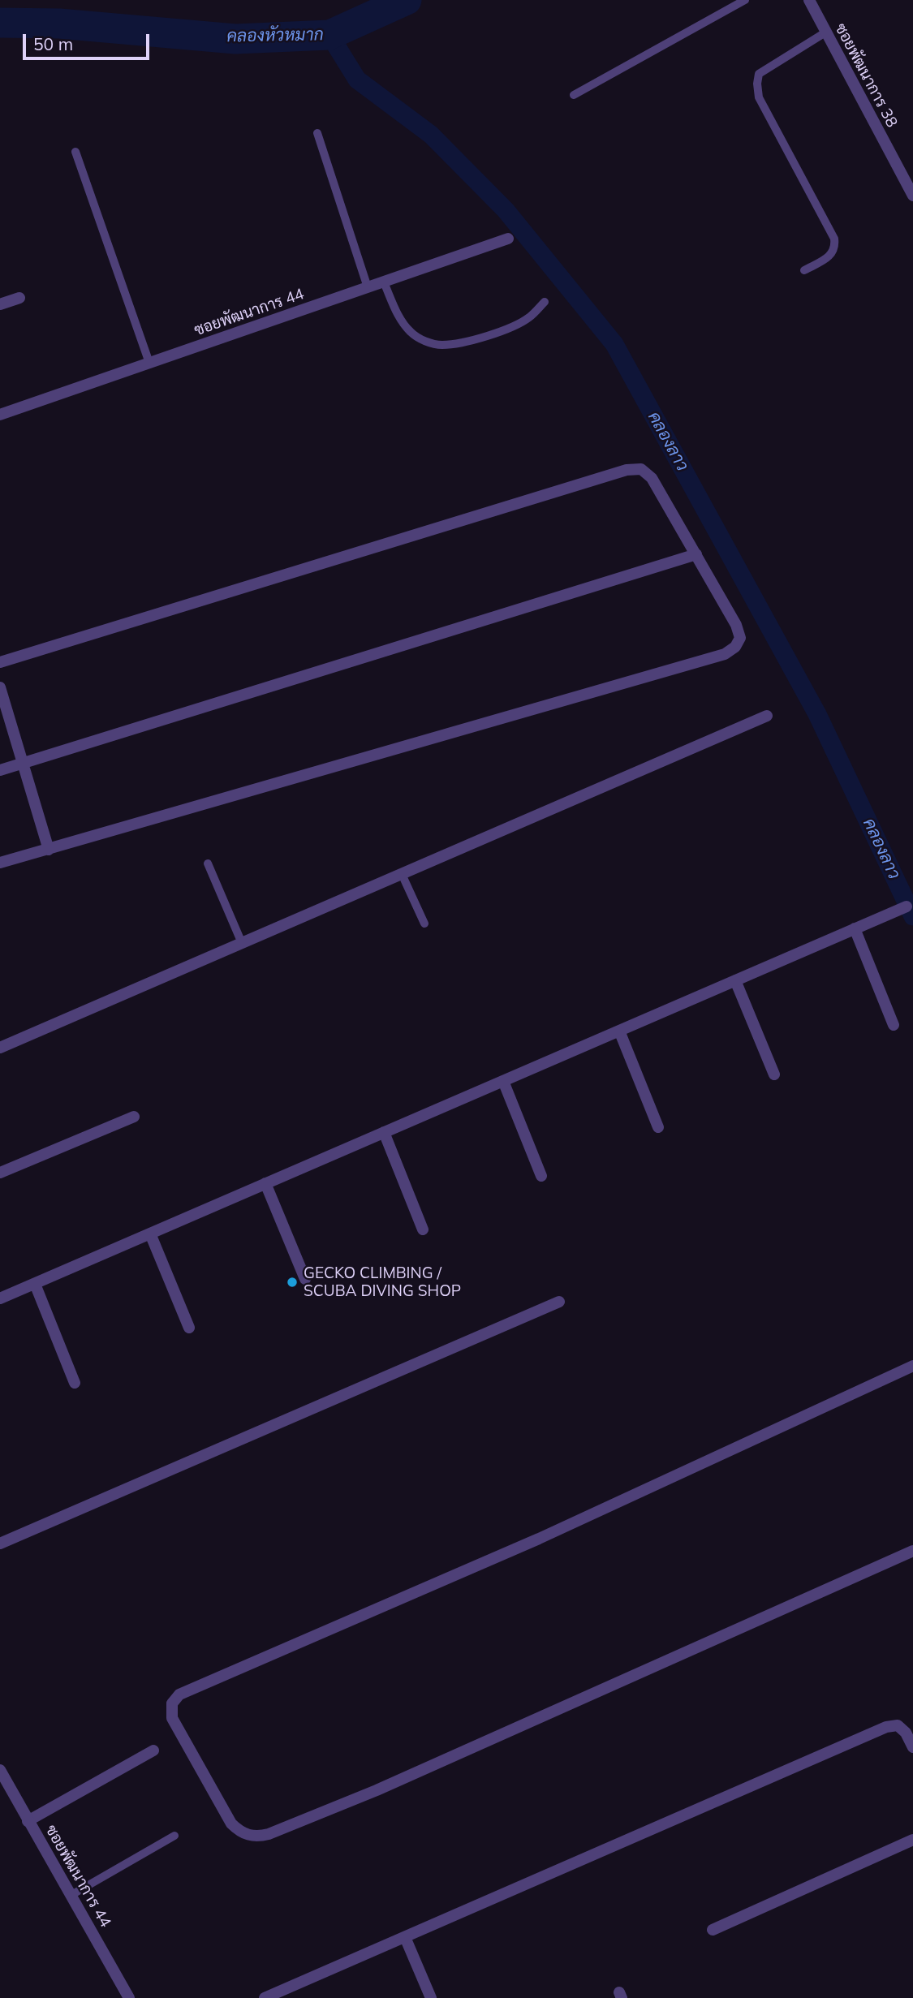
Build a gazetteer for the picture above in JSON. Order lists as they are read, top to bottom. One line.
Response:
{"streets":{"street":["ซอยพัฒนาการ 38","ซอยพัฒนาการ 44"]},"water":["คลองหัวหมาก","คลองลาว"],"places":["GECKO CLIMBING / SCUBA DIVING SHOP"],"scale_bar":"50 m"}
